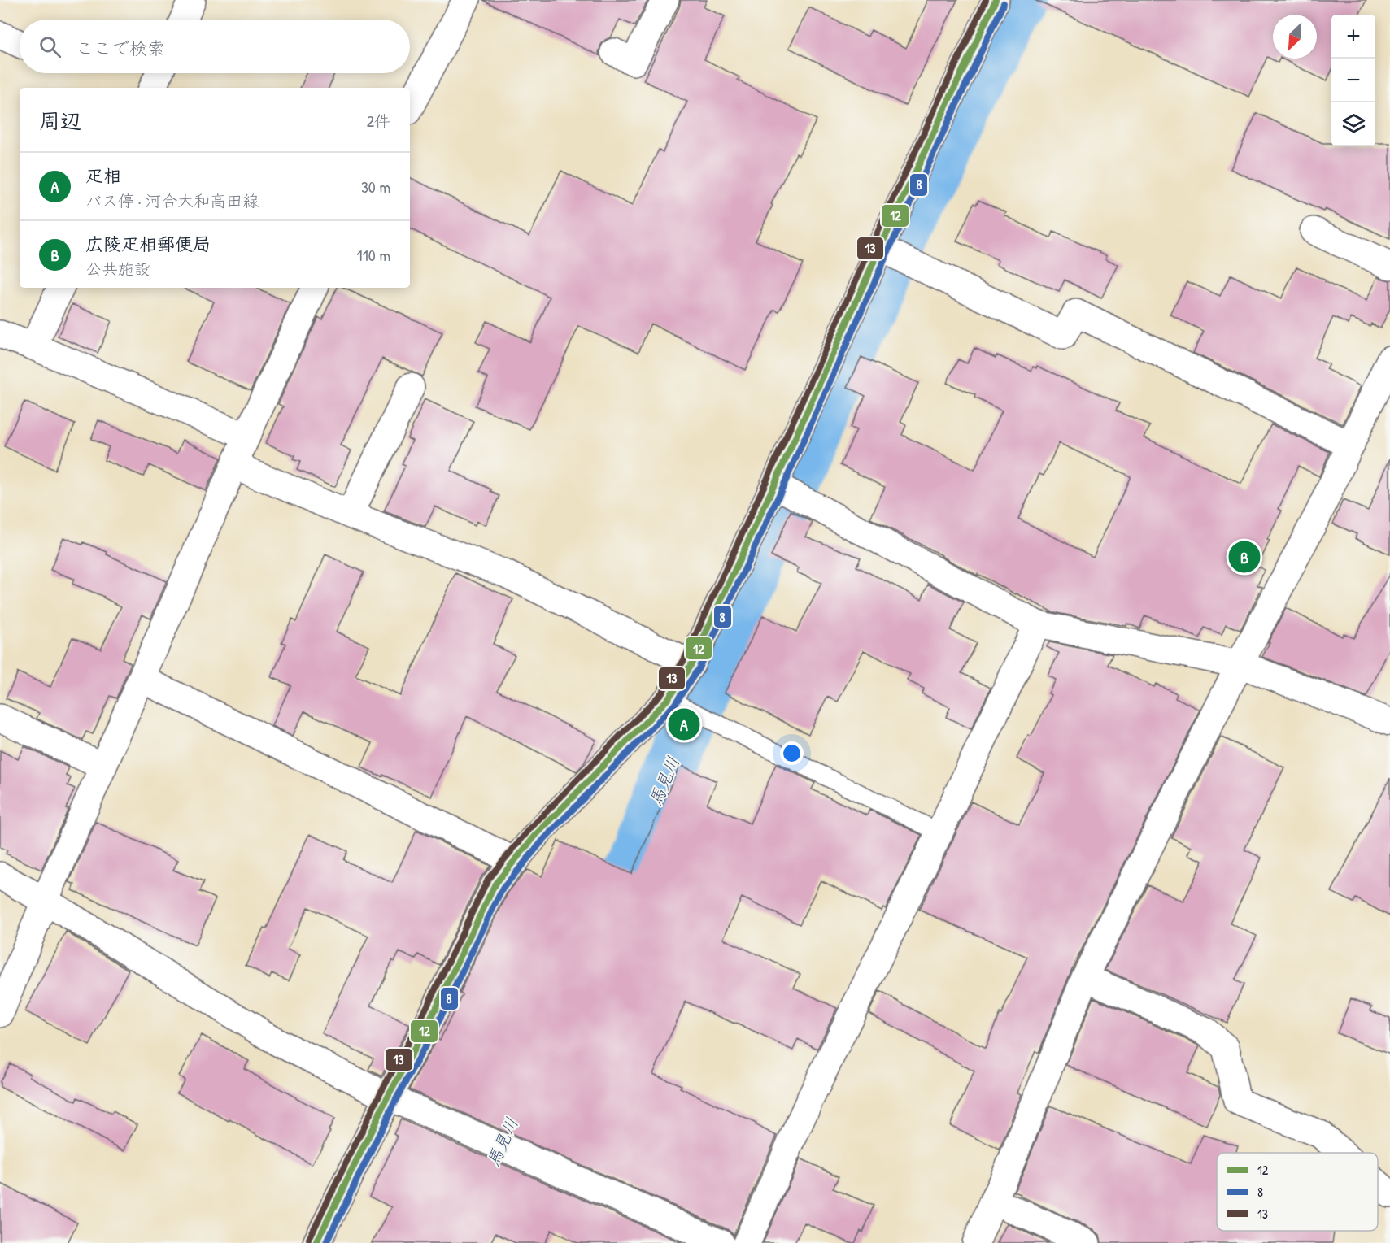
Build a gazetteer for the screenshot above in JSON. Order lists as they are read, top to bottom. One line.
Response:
{"water":["馬見川"],"lines":["transit line 12","transit line 13","transit line 8"],"legend":["12","8","13"],"north":"bottom left","page":{"map_buttons":["+","−"],"search":"ここで検索","heading":["周辺","2件"],"list":[{"mark":"A","name":"疋相","note":"バス停 · 河合大和高田線","value":"30 m"},{"mark":"B","name":"広陵疋相郵便局","note":"公共施設","value":"110 m"}],"pins":["B","A"]}}
